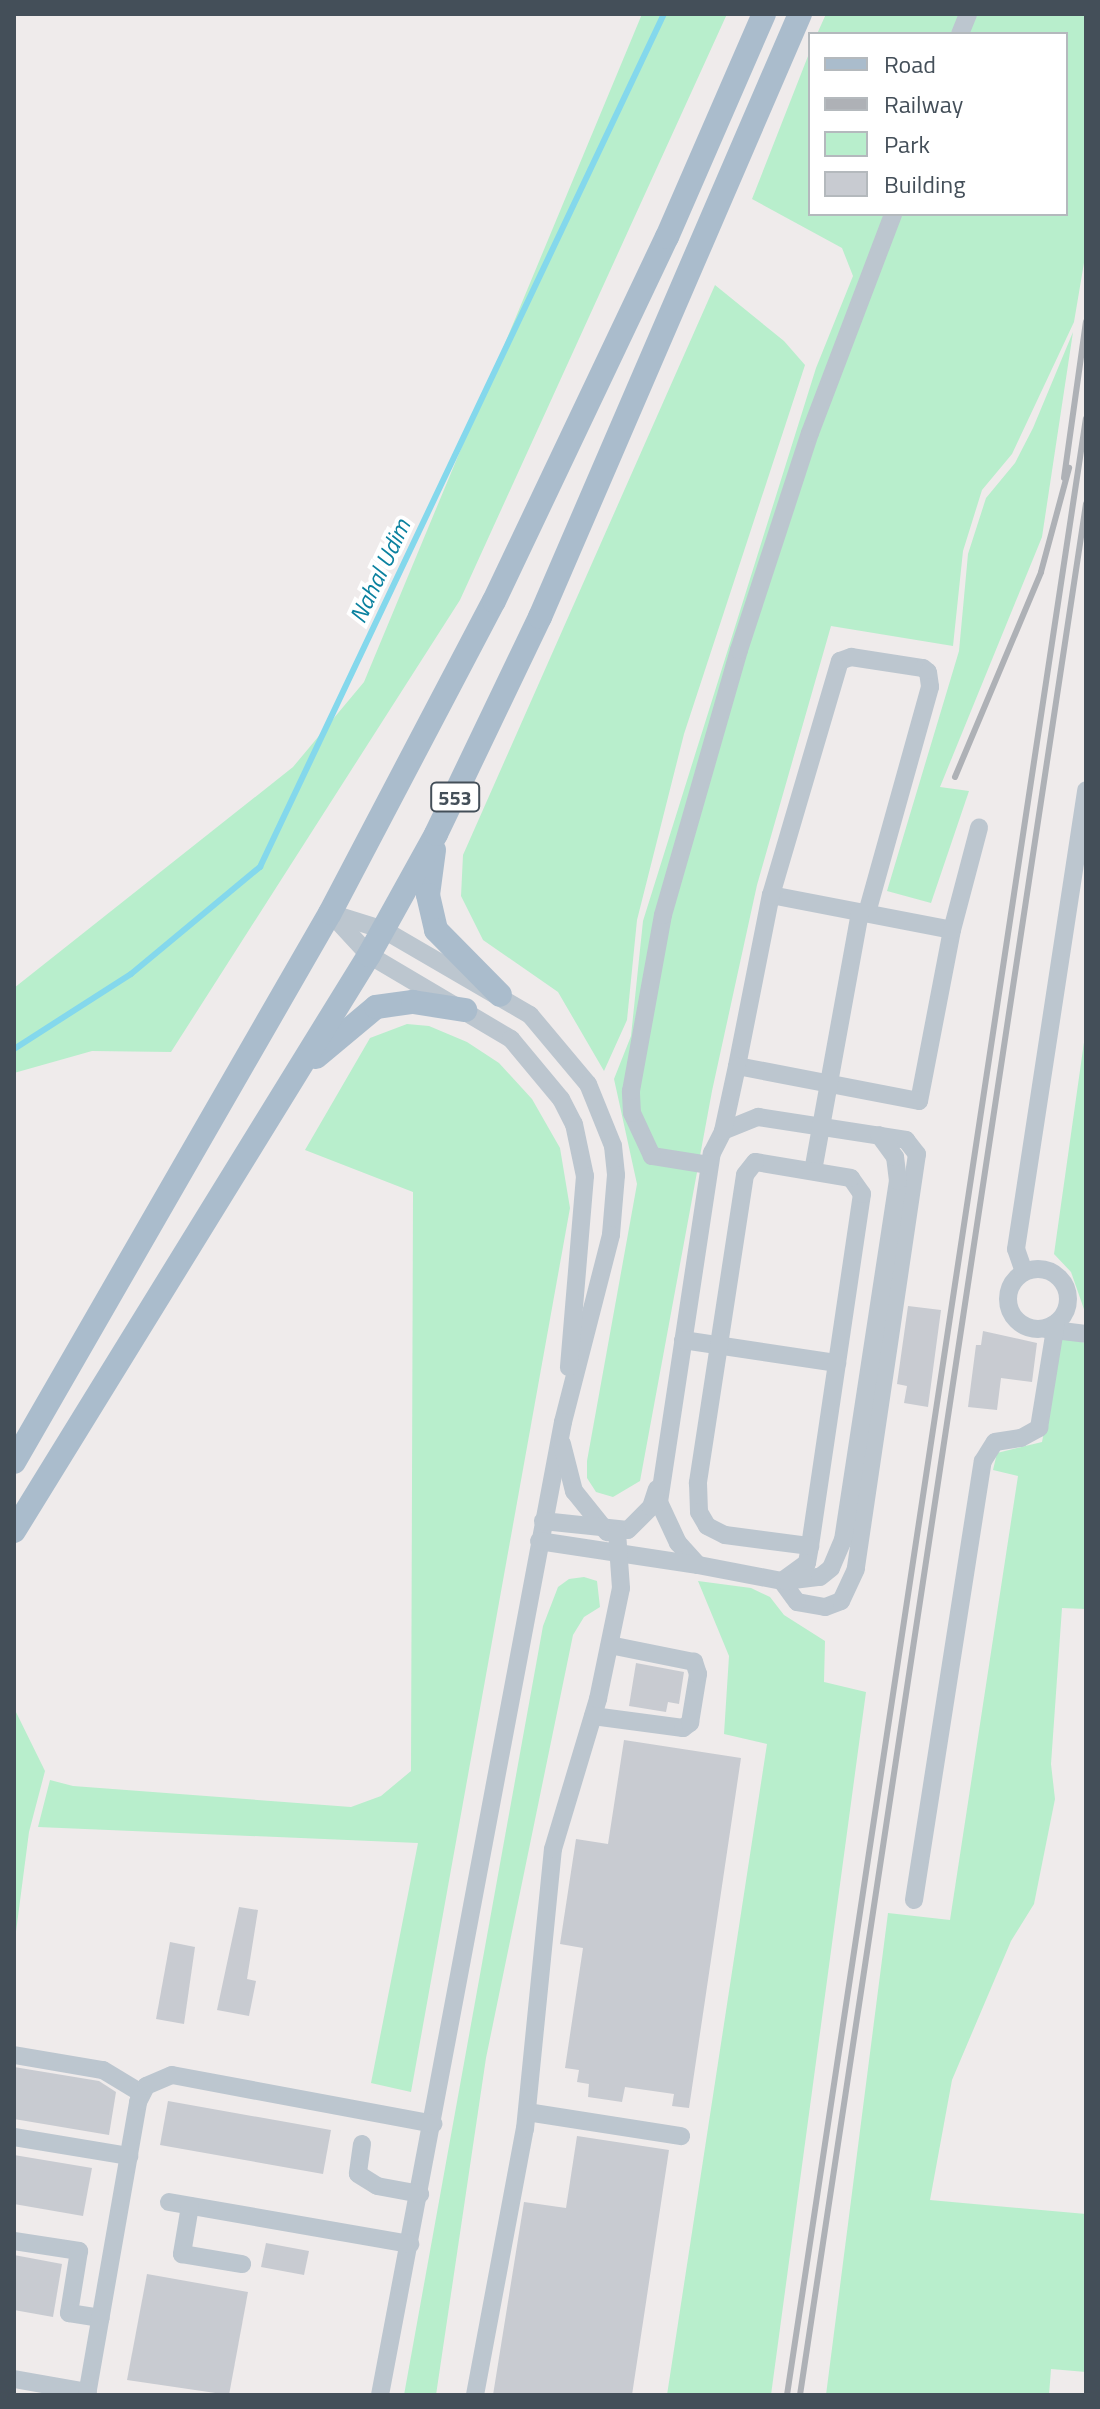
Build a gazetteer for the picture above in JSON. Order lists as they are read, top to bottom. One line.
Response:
{"streets":{"main road":["553"]},"water":["Nahal Udim"],"legend":["Road","Railway","Park","Building"]}
